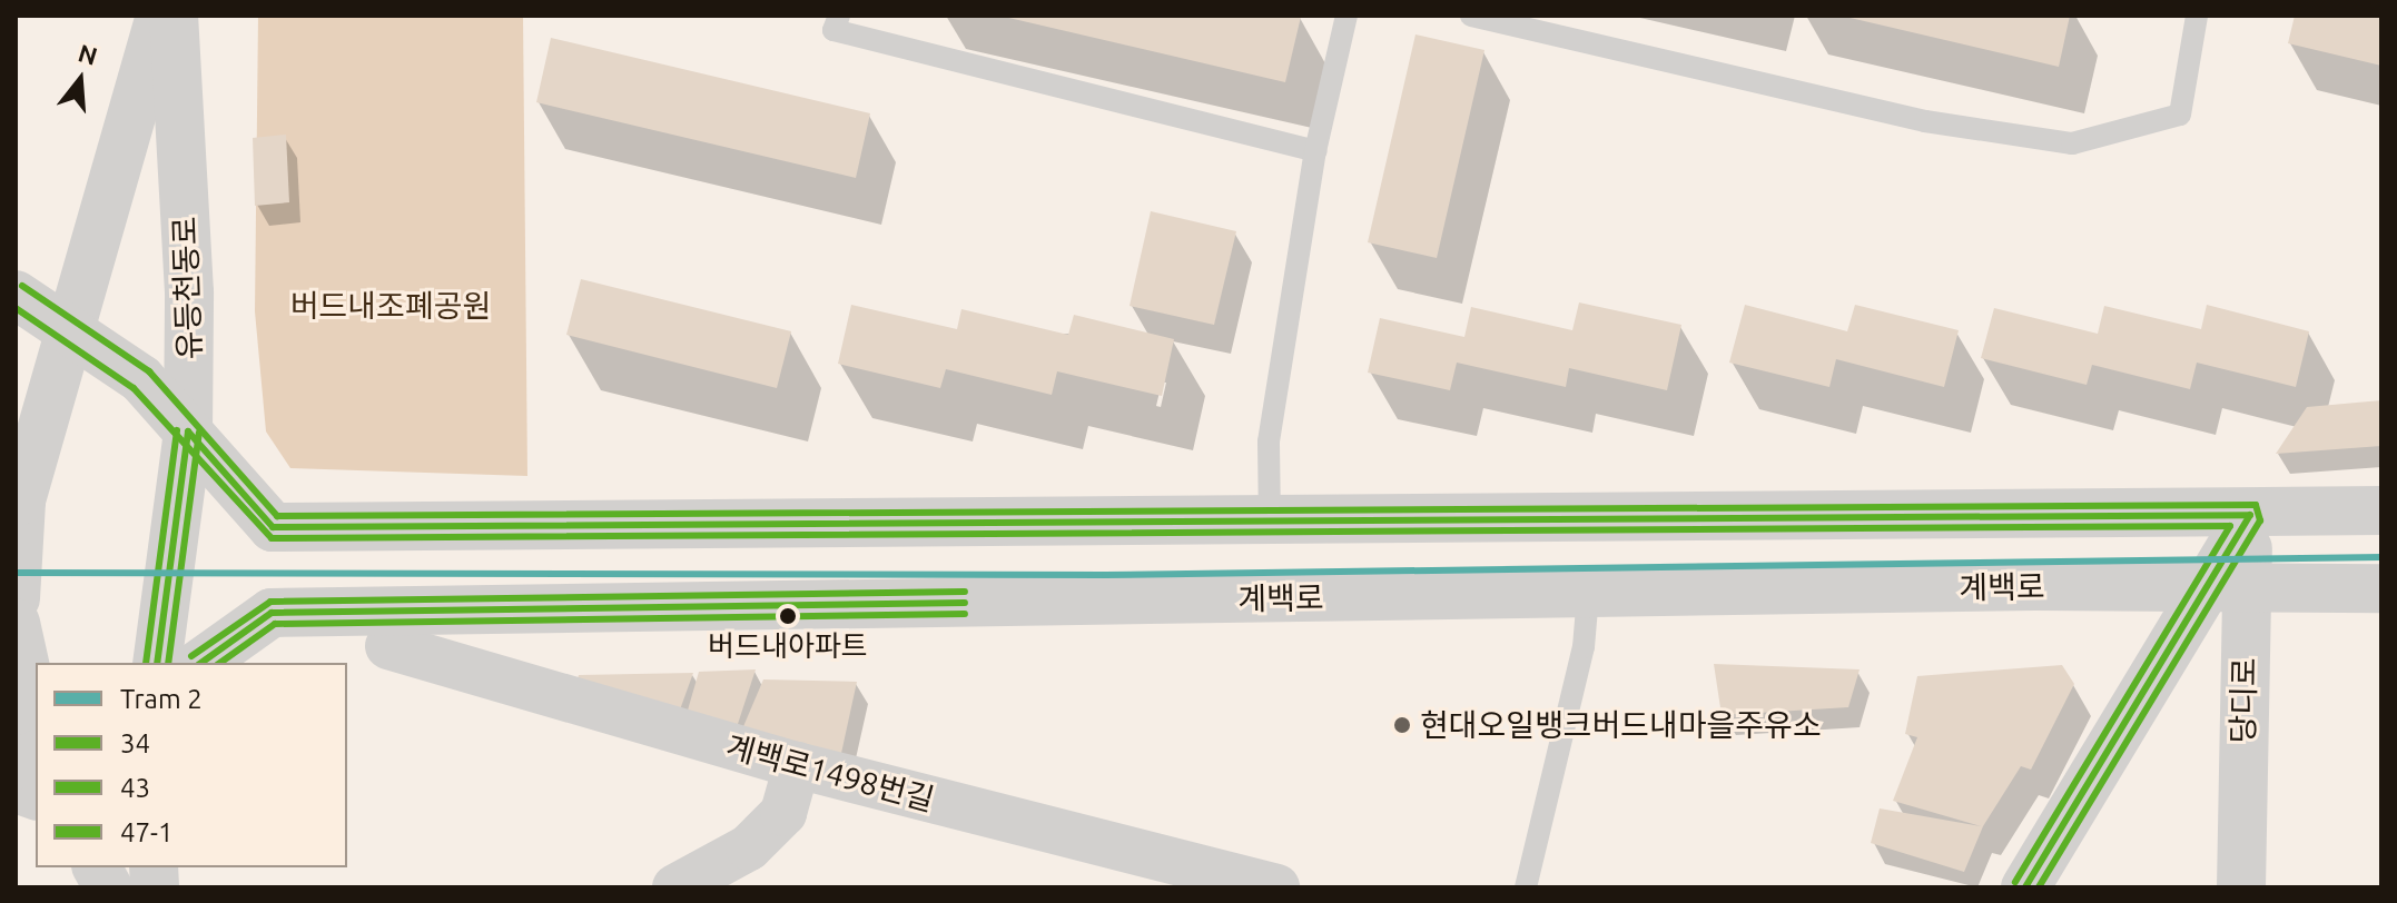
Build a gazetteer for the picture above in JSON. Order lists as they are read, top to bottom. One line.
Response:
{"streets":{"main road":["유등천동로","계백로","당디로"],"street":["계백로1498번길"]},"crossings":[["계백로","당디로"]],"parks":["버드내조폐공원"],"places":["버드내아파트","현대오일뱅크버드내마을주유소"],"lines":["transit line 47-1","transit line 43","transit line 34","tram line 2"],"legend":["Tram 2","34","43","47-1"],"north":"top"}
